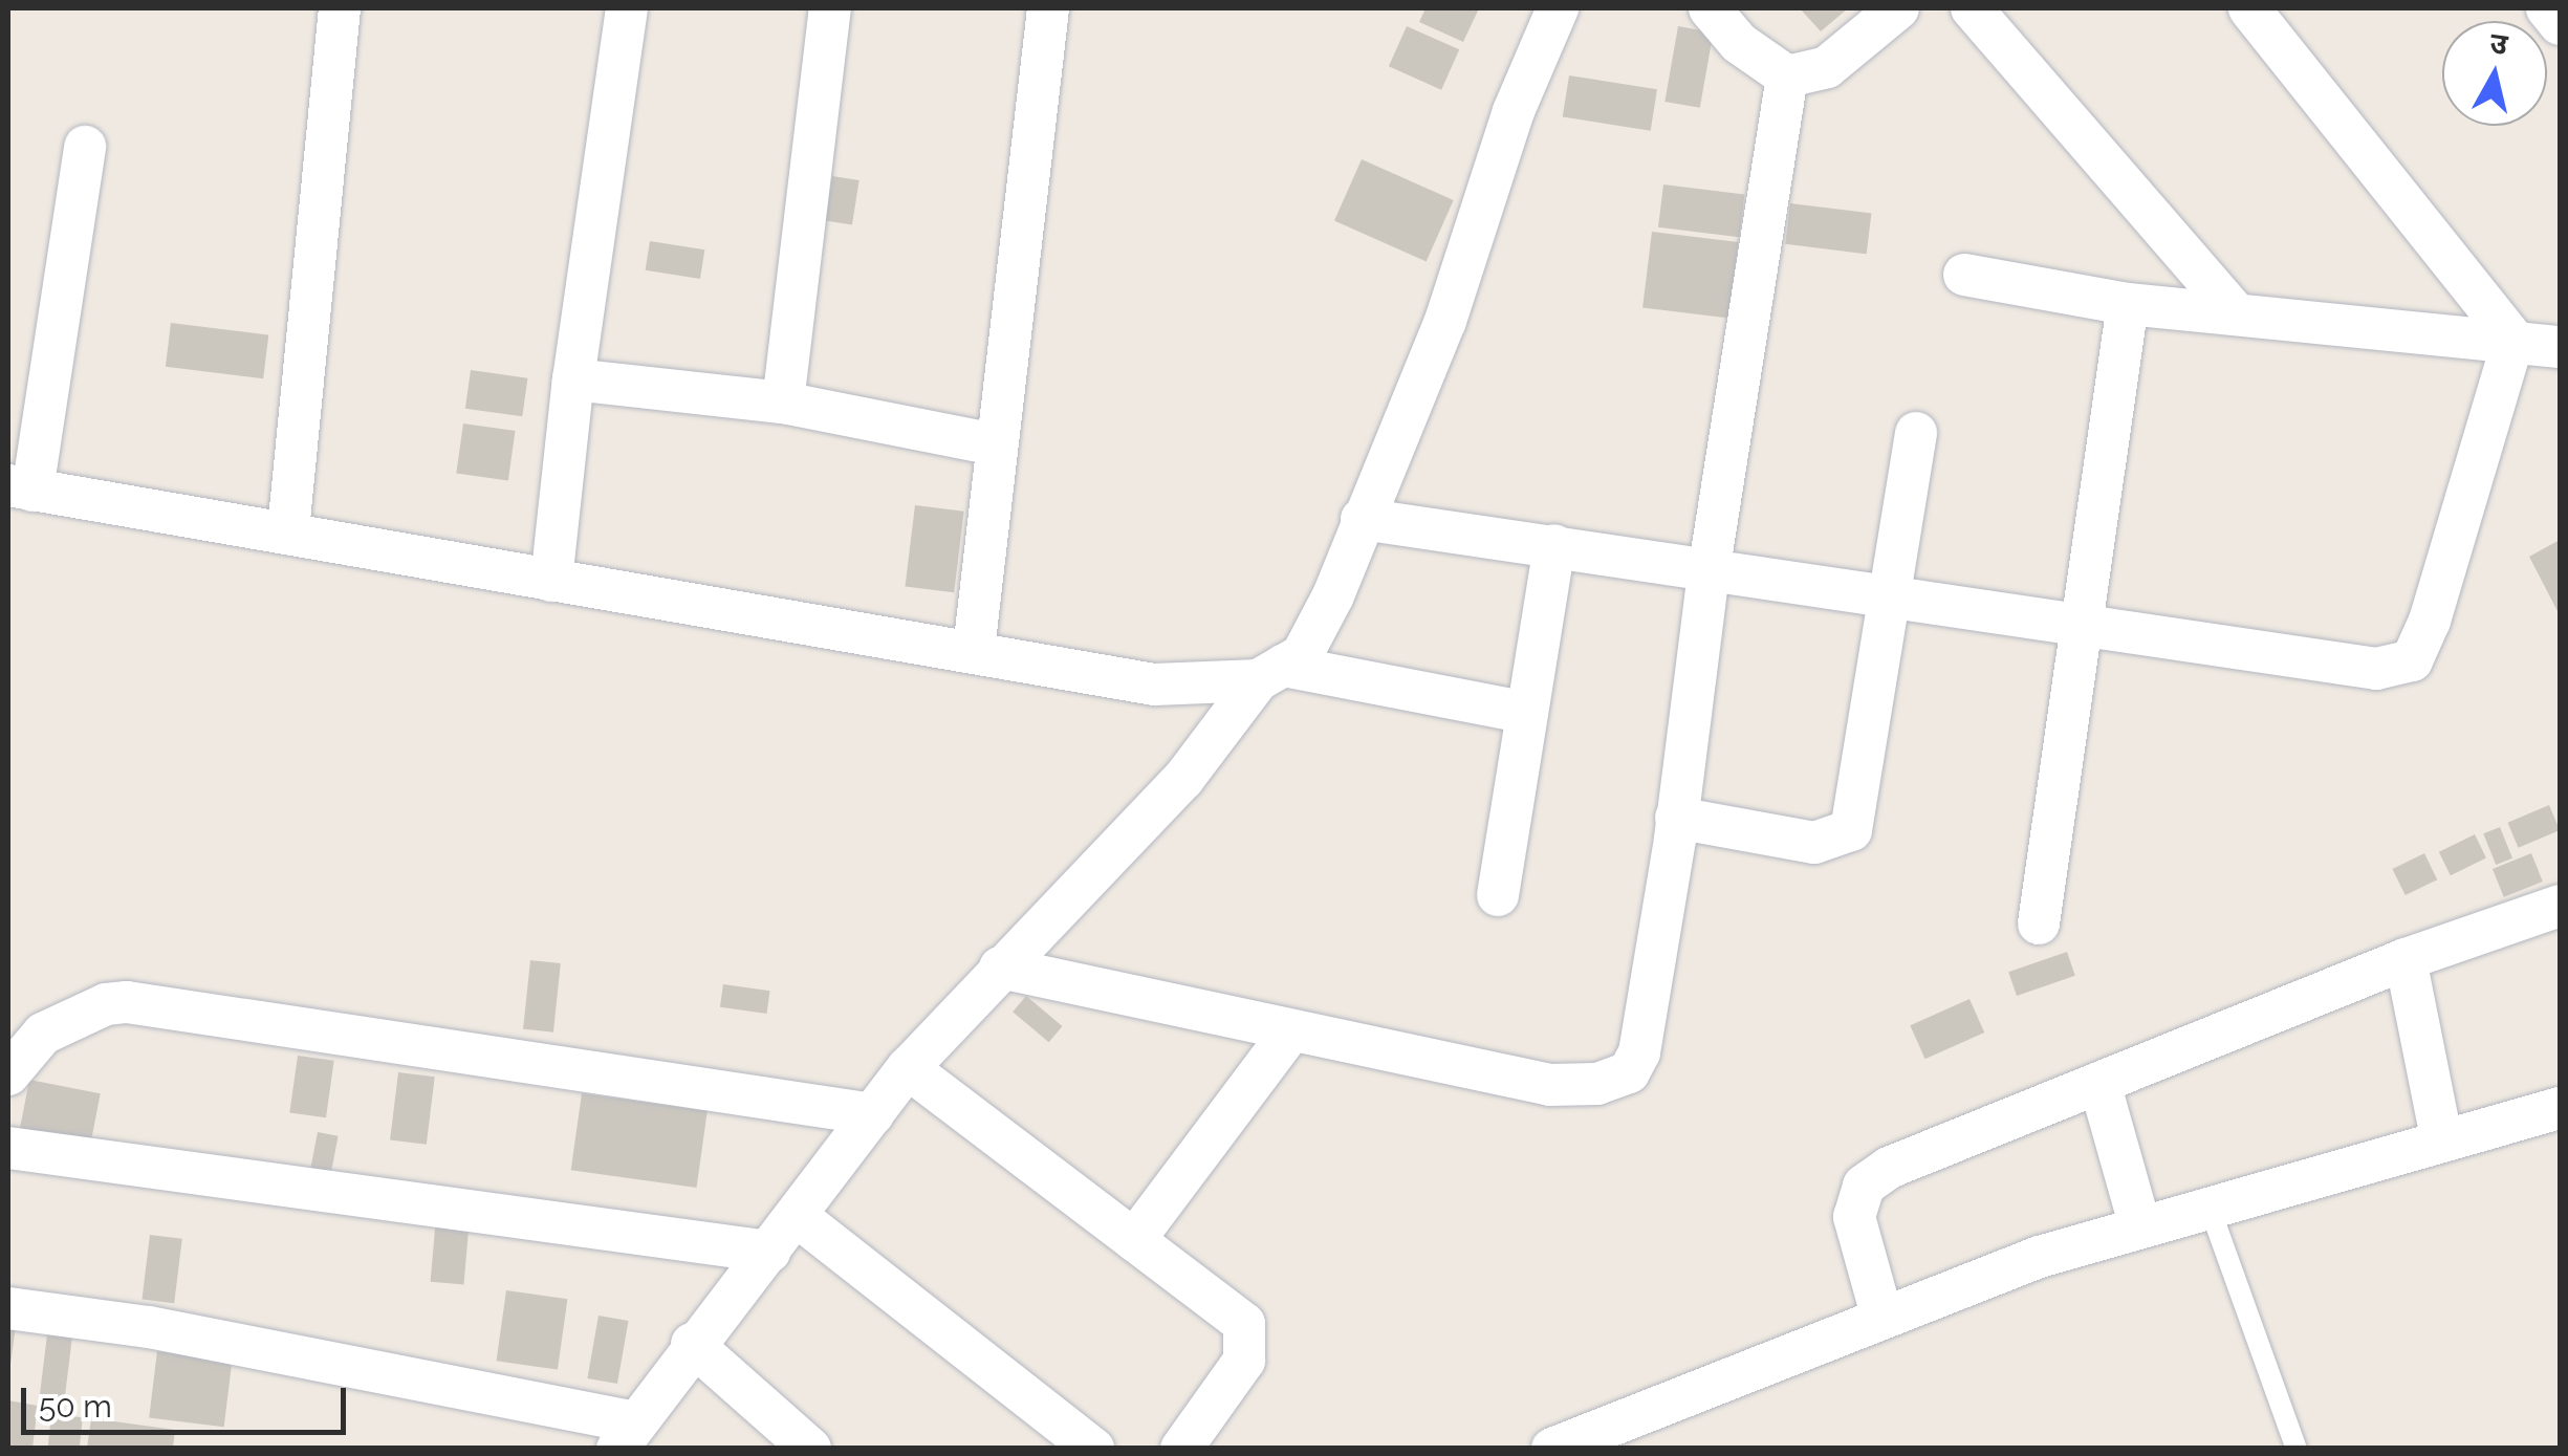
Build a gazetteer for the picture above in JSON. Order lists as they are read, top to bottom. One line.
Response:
{"scale_bar":"50 m","north":"top"}
